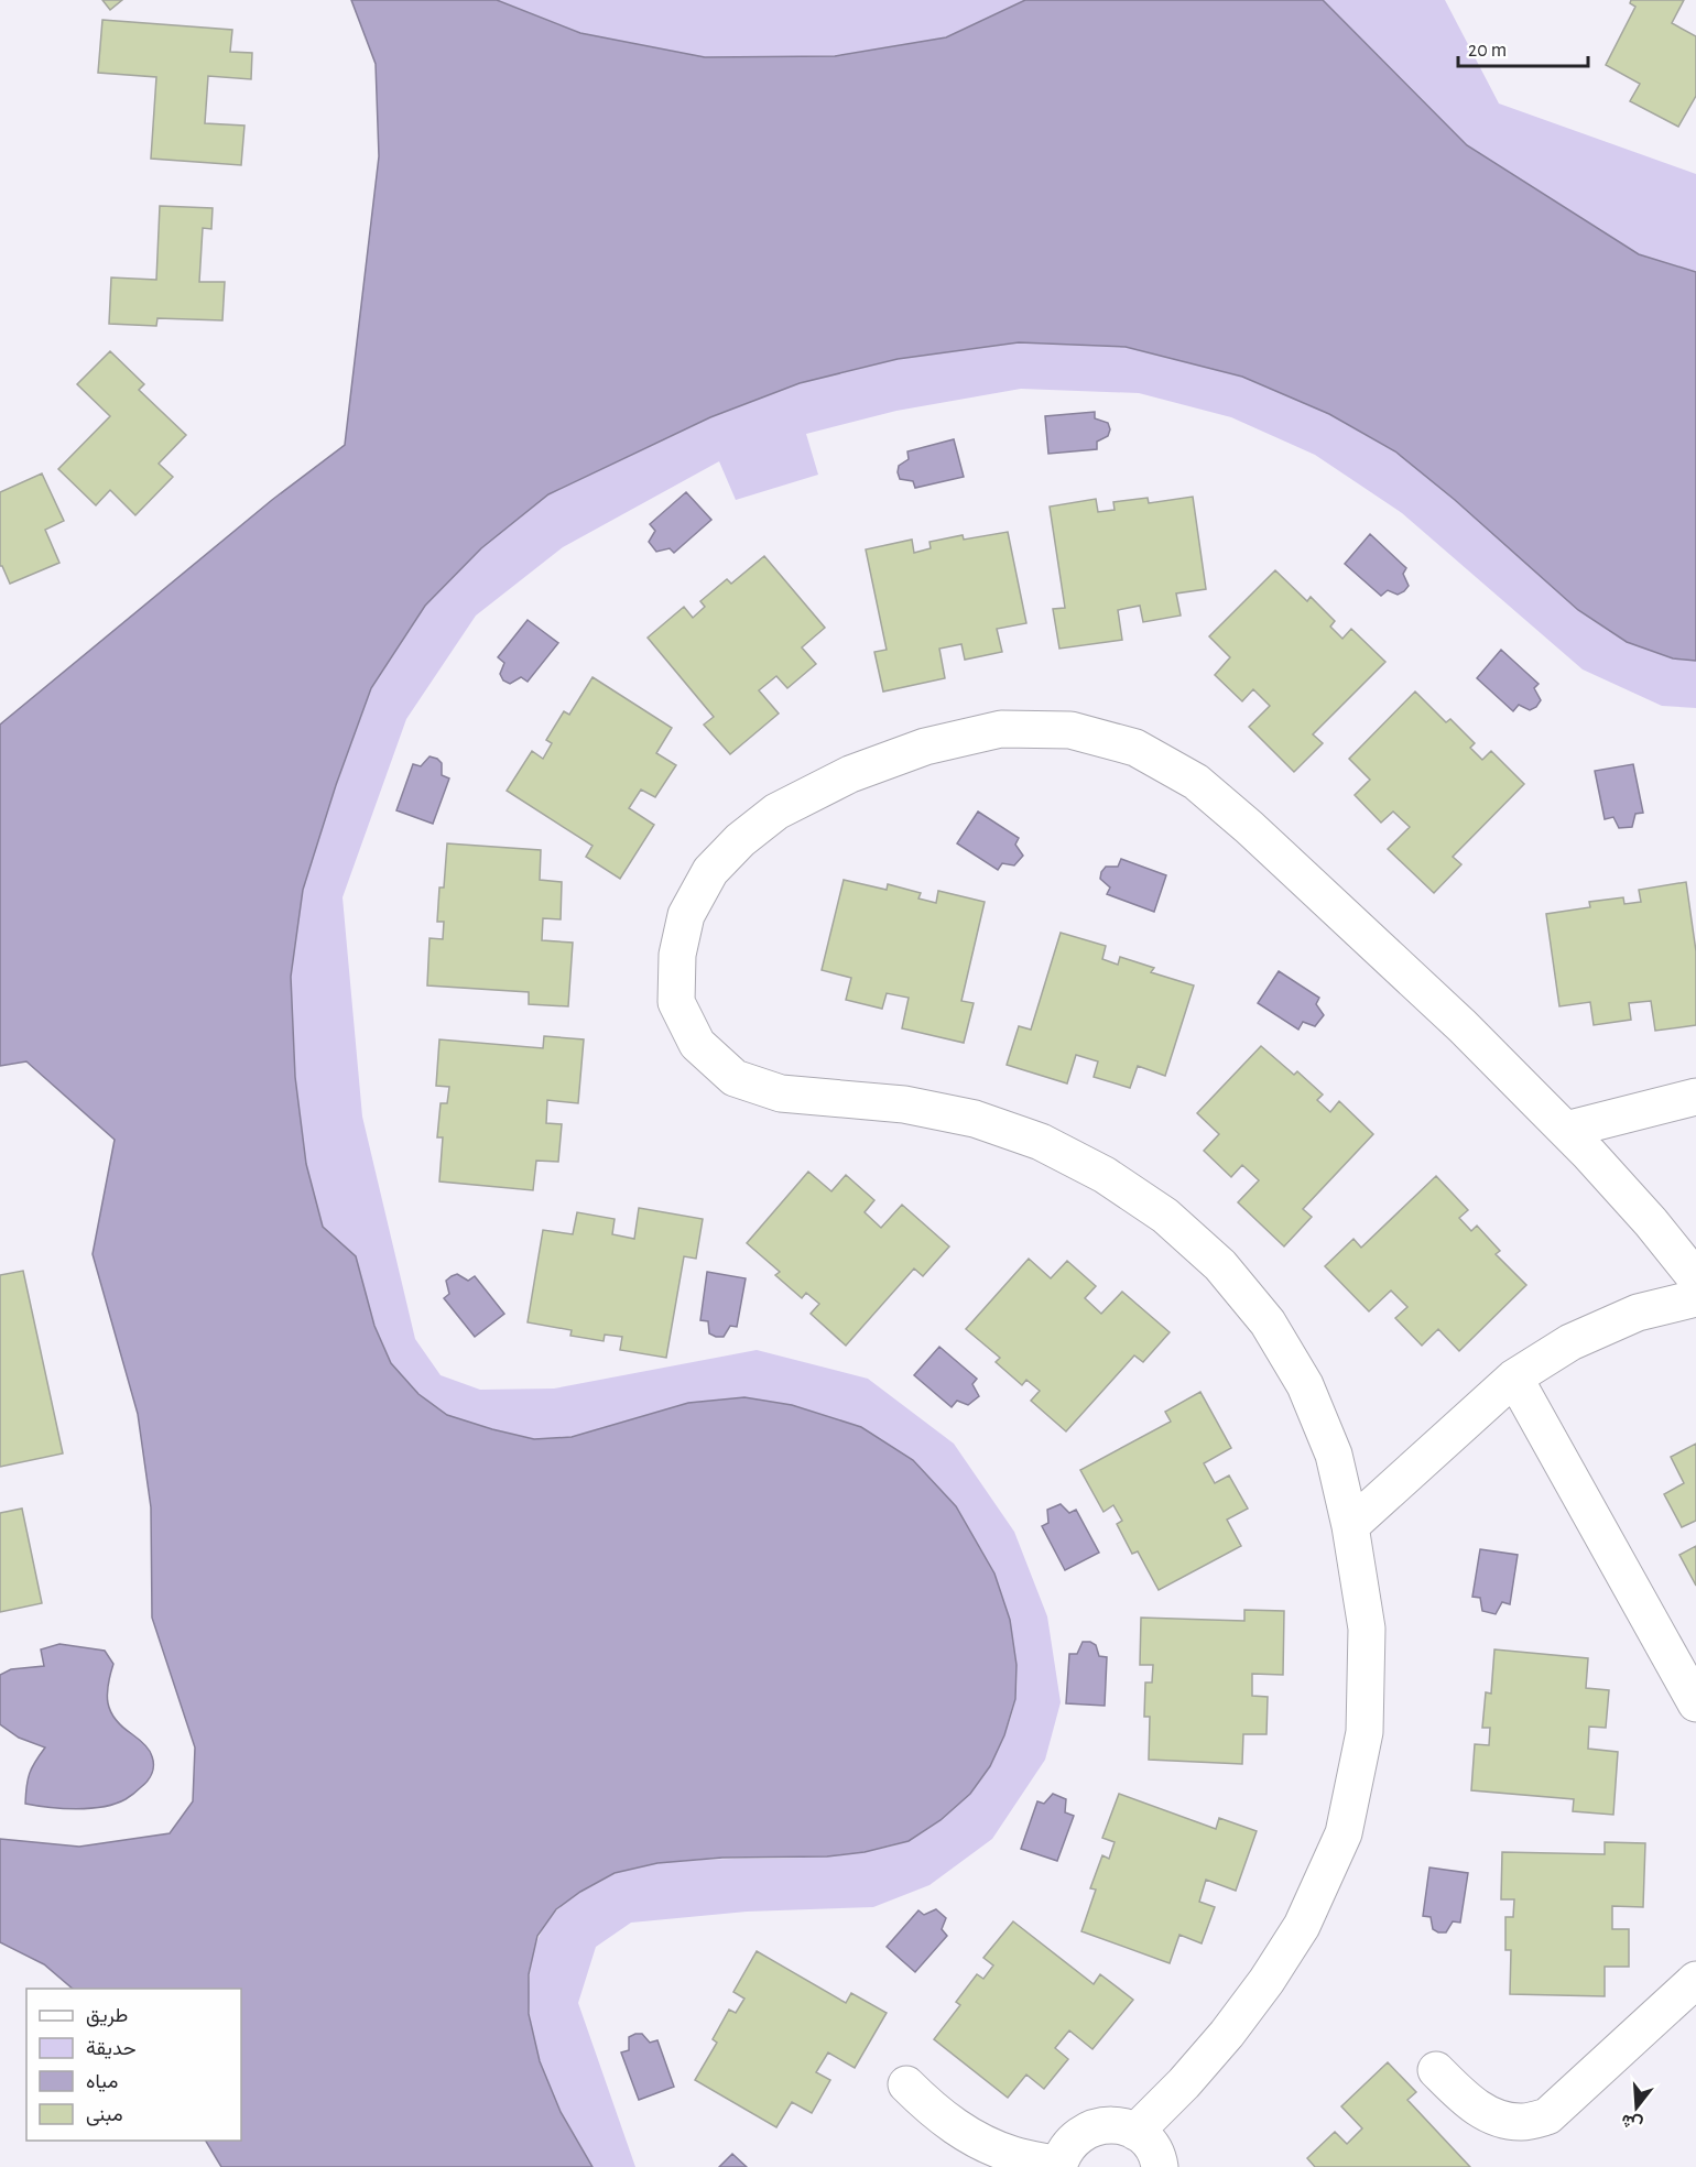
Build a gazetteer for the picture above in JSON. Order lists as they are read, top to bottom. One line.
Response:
{"legend":["طريق","حديقة","مياه","مبنى"],"scale_bar":"20 m","north":"bottom"}
